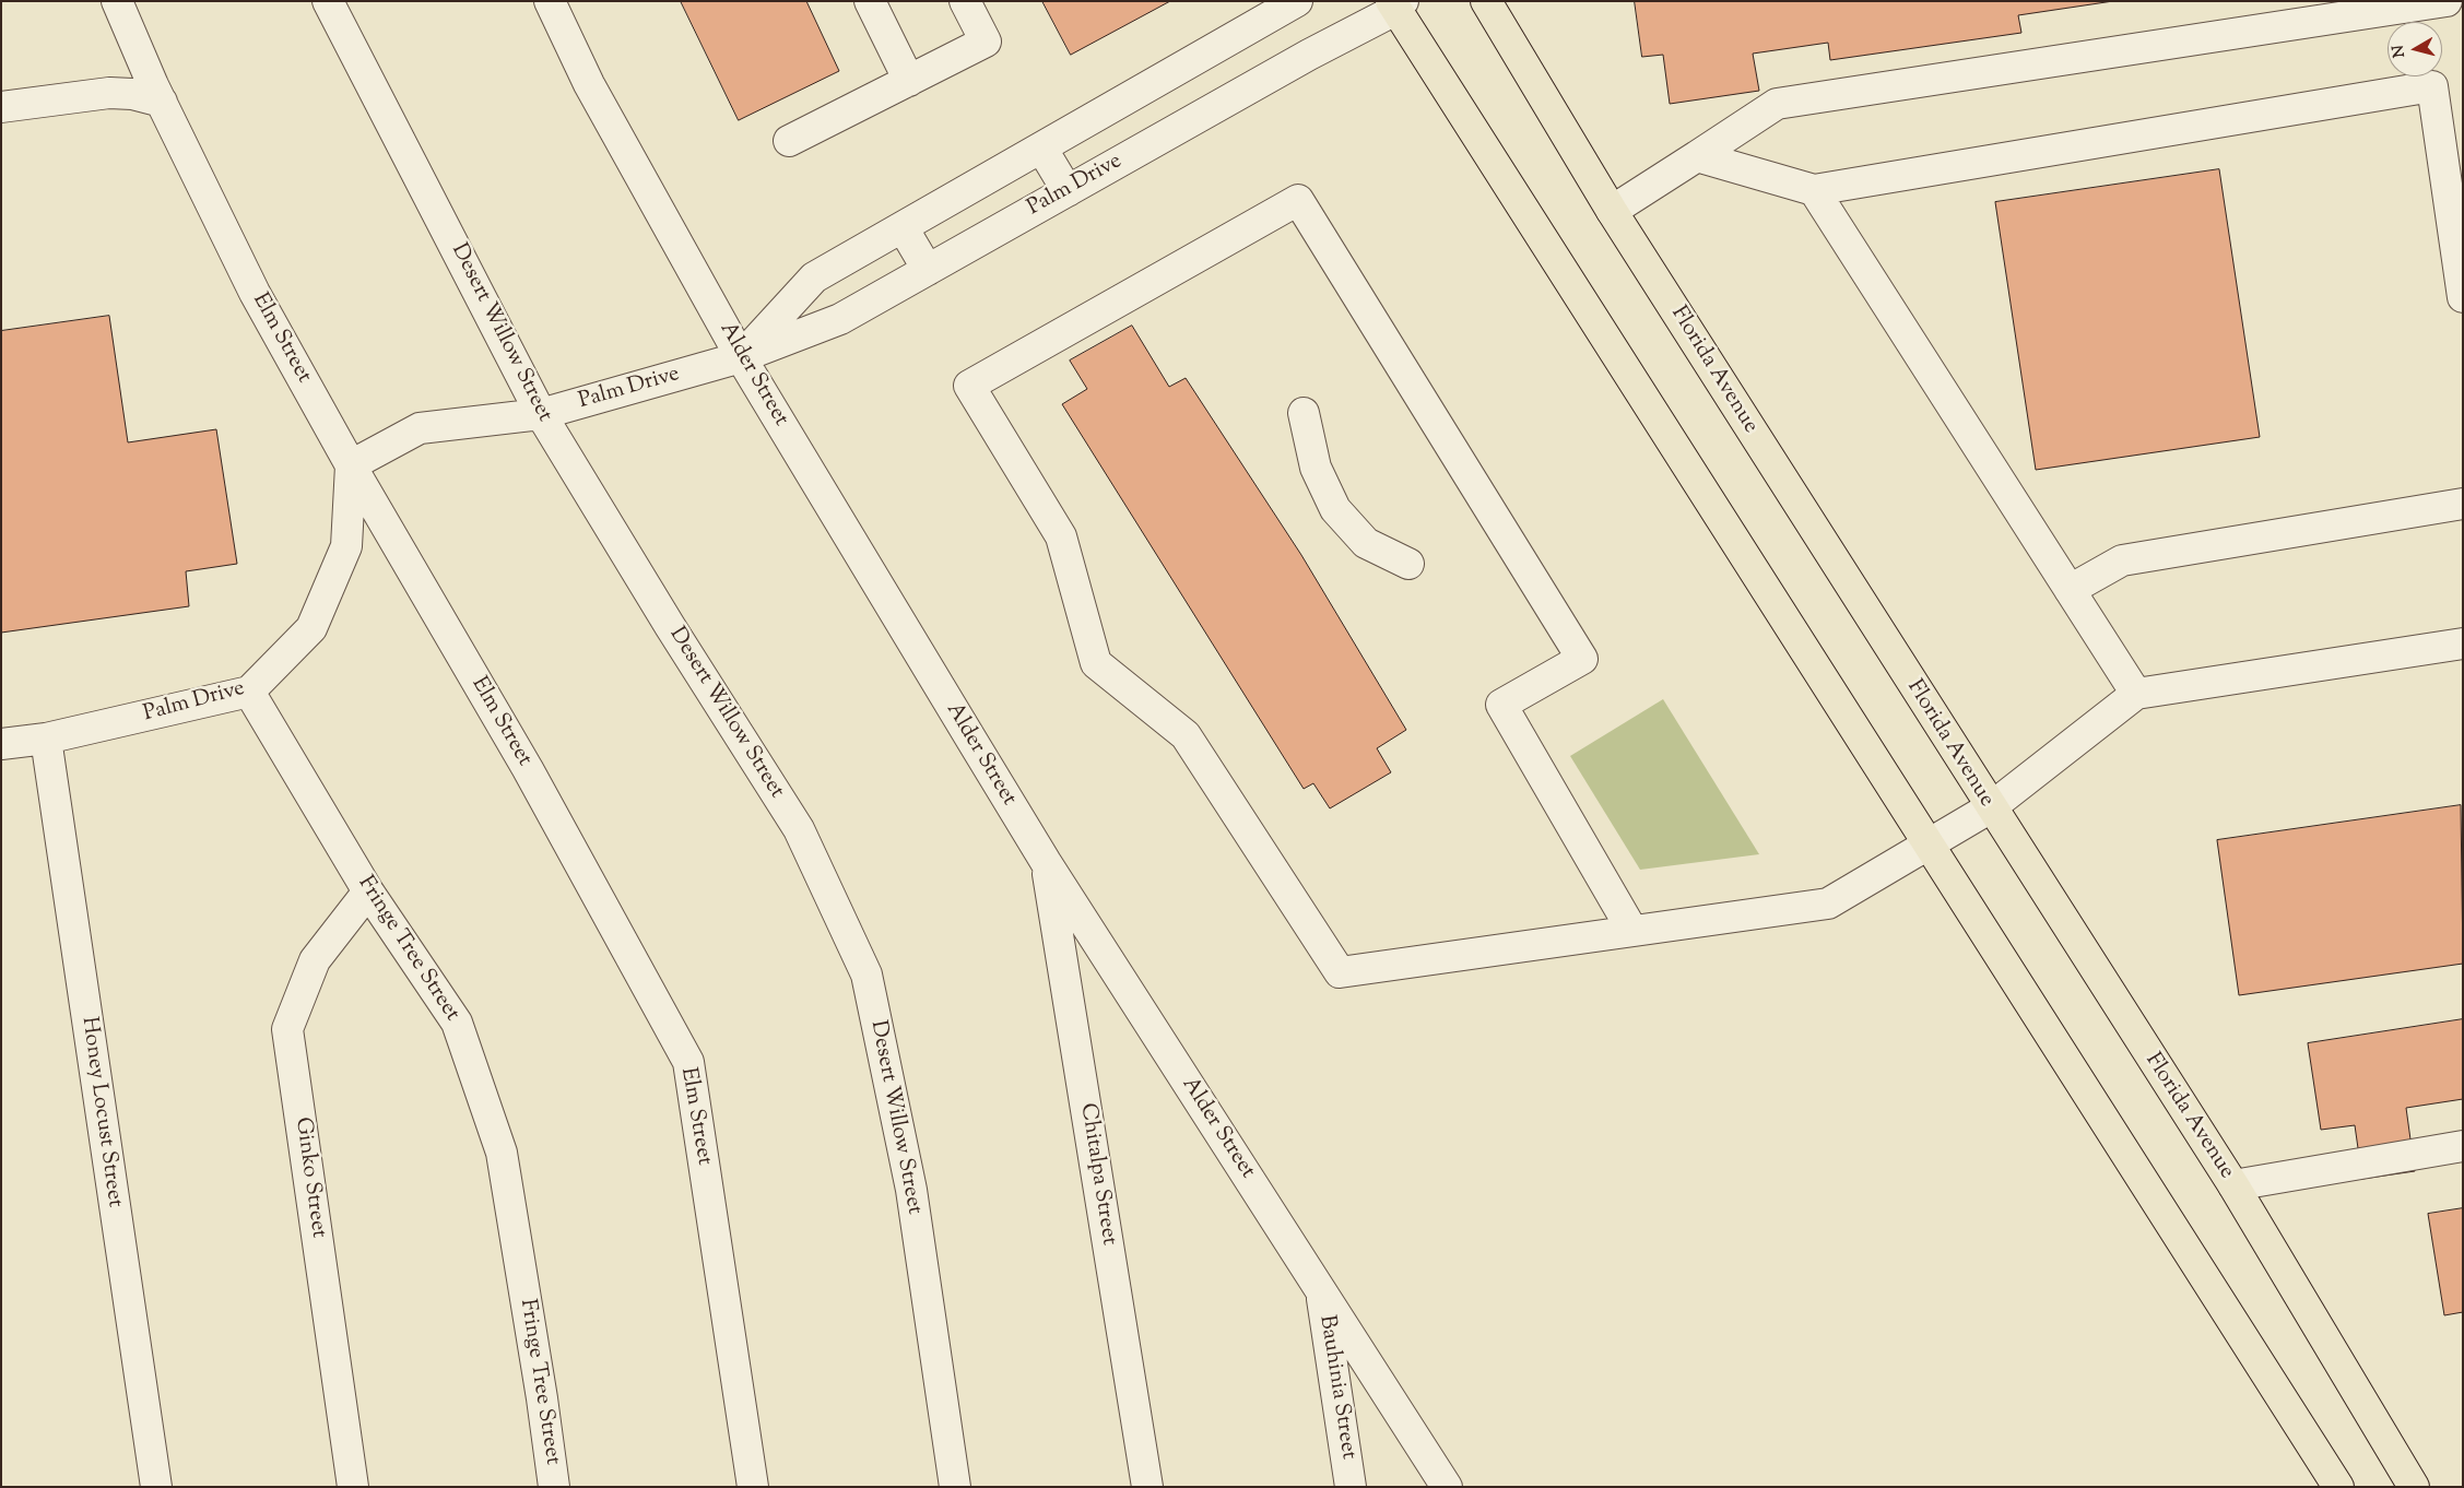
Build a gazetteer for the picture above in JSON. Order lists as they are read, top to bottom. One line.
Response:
{"streets":{"highway":["Florida Avenue"],"street":["Palm Drive","Desert Willow Street","Elm Street","Alder Street","Fringe Tree Street","Honey Locust Street","Chitalpa Street","Ginko Street","Bauhinia Street"]},"crossings":[["Palm Drive","Desert Willow Street"],["Palm Drive","Elm Street"],["Palm Drive","Alder Street"],["Palm Drive","Fringe Tree Street"],["Palm Drive","Honey Locust Street"],["Alder Street","Chitalpa Street"],["Alder Street","Bauhinia Street"],["Fringe Tree Street","Ginko Street"]],"north":"left"}
